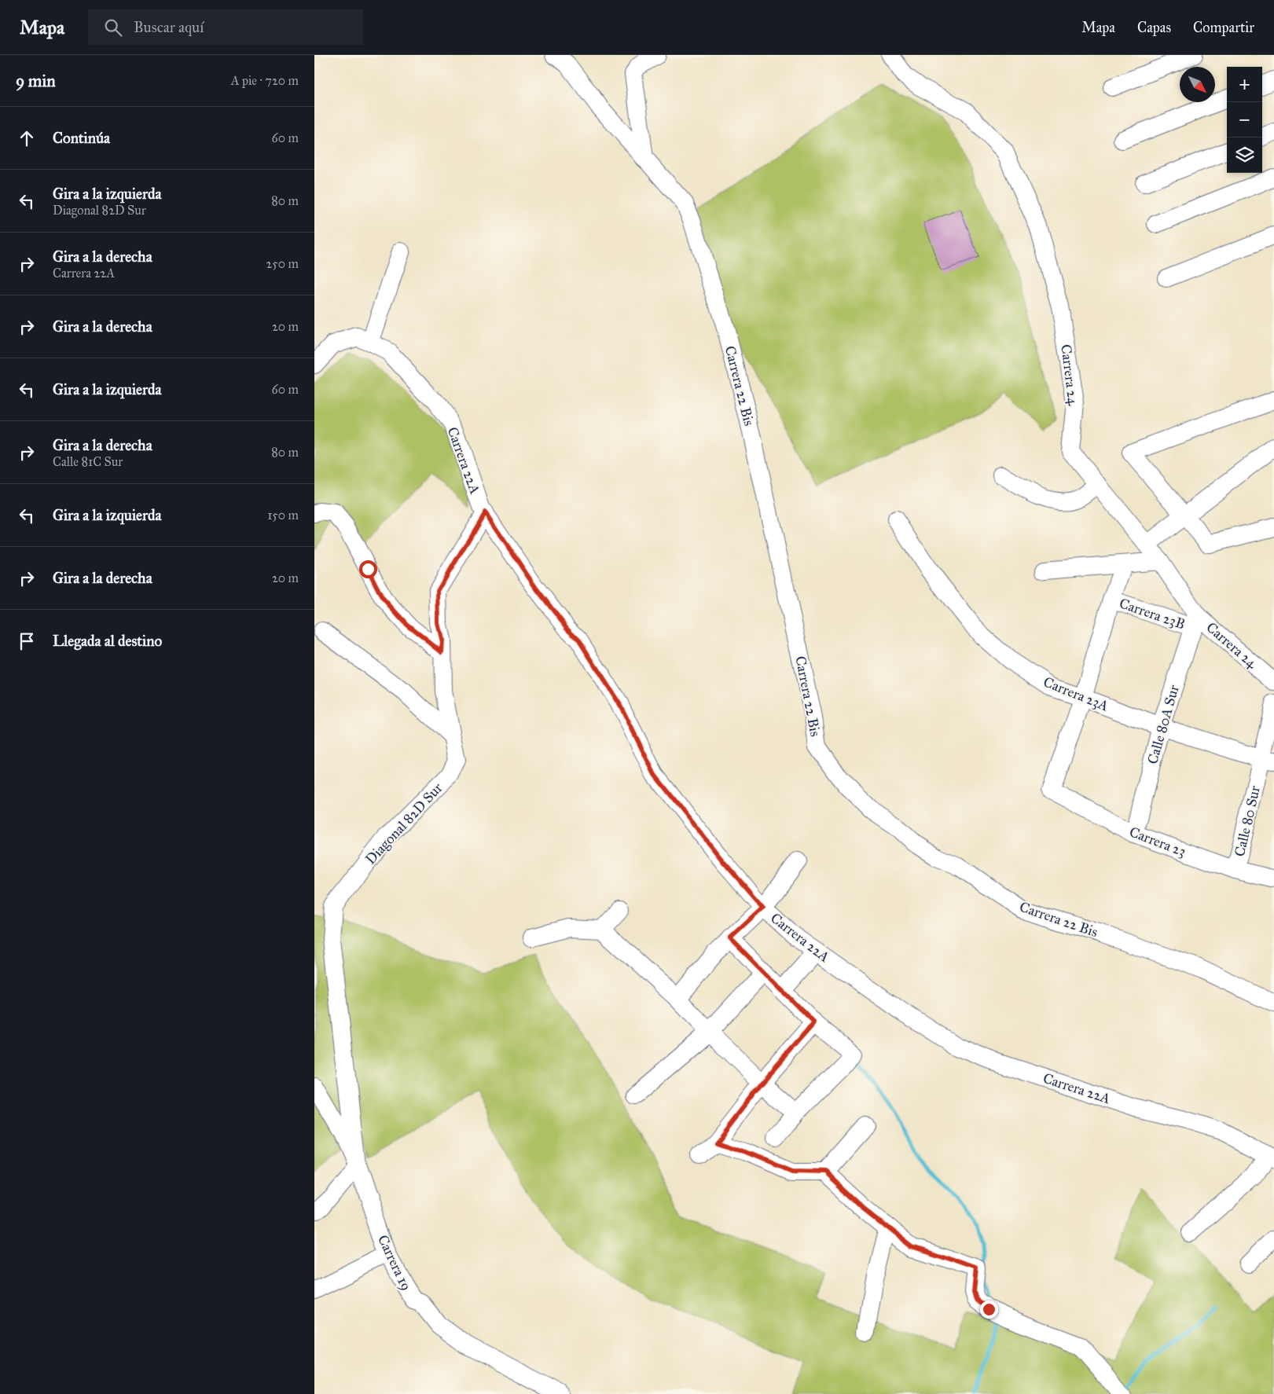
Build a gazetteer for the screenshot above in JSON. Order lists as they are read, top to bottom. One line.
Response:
{"streets":{"street":["Carrera 24","Carrera 22 Bis","Carrera 22A","Carrera 23B","Carrera 23A","Calle 80A Sur","Calle 80 Sur","Diagonal 82D Sur","Carrera 23","Carrera 19"]},"crossings":[["Carrera 24","Carrera 23B"],["Carrera 24","Calle 80A Sur"],["Carrera 22A","Diagonal 82D Sur"],["Carrera 23B","Calle 80A Sur"],["Carrera 23A","Calle 80A Sur"],["Carrera 23A","Calle 80 Sur"],["Carrera 23A","Carrera 23"],["Calle 80A Sur","Carrera 23"],["Calle 80 Sur","Carrera 23"],["Diagonal 82D Sur","Carrera 19"]],"north":"bottom right","page":{"header":"Mapa","search":"Buscar aquí","nav":["Mapa","Capas","Compartir"],"heading":["9 min","A pie · 720 m"],"map_buttons":["+","−"],"list":[["Continúa","60 m"],["Gira a la izquierda","Diagonal 82D Sur","80 m"],["Gira a la derecha","Carrera 22A","250 m"],["Gira a la derecha","20 m"],["Gira a la izquierda","60 m"],["Gira a la derecha","Calle 81C Sur","80 m"],["Gira a la izquierda","150 m"],["Gira a la derecha","20 m"],"Llegada al destino"]}}
